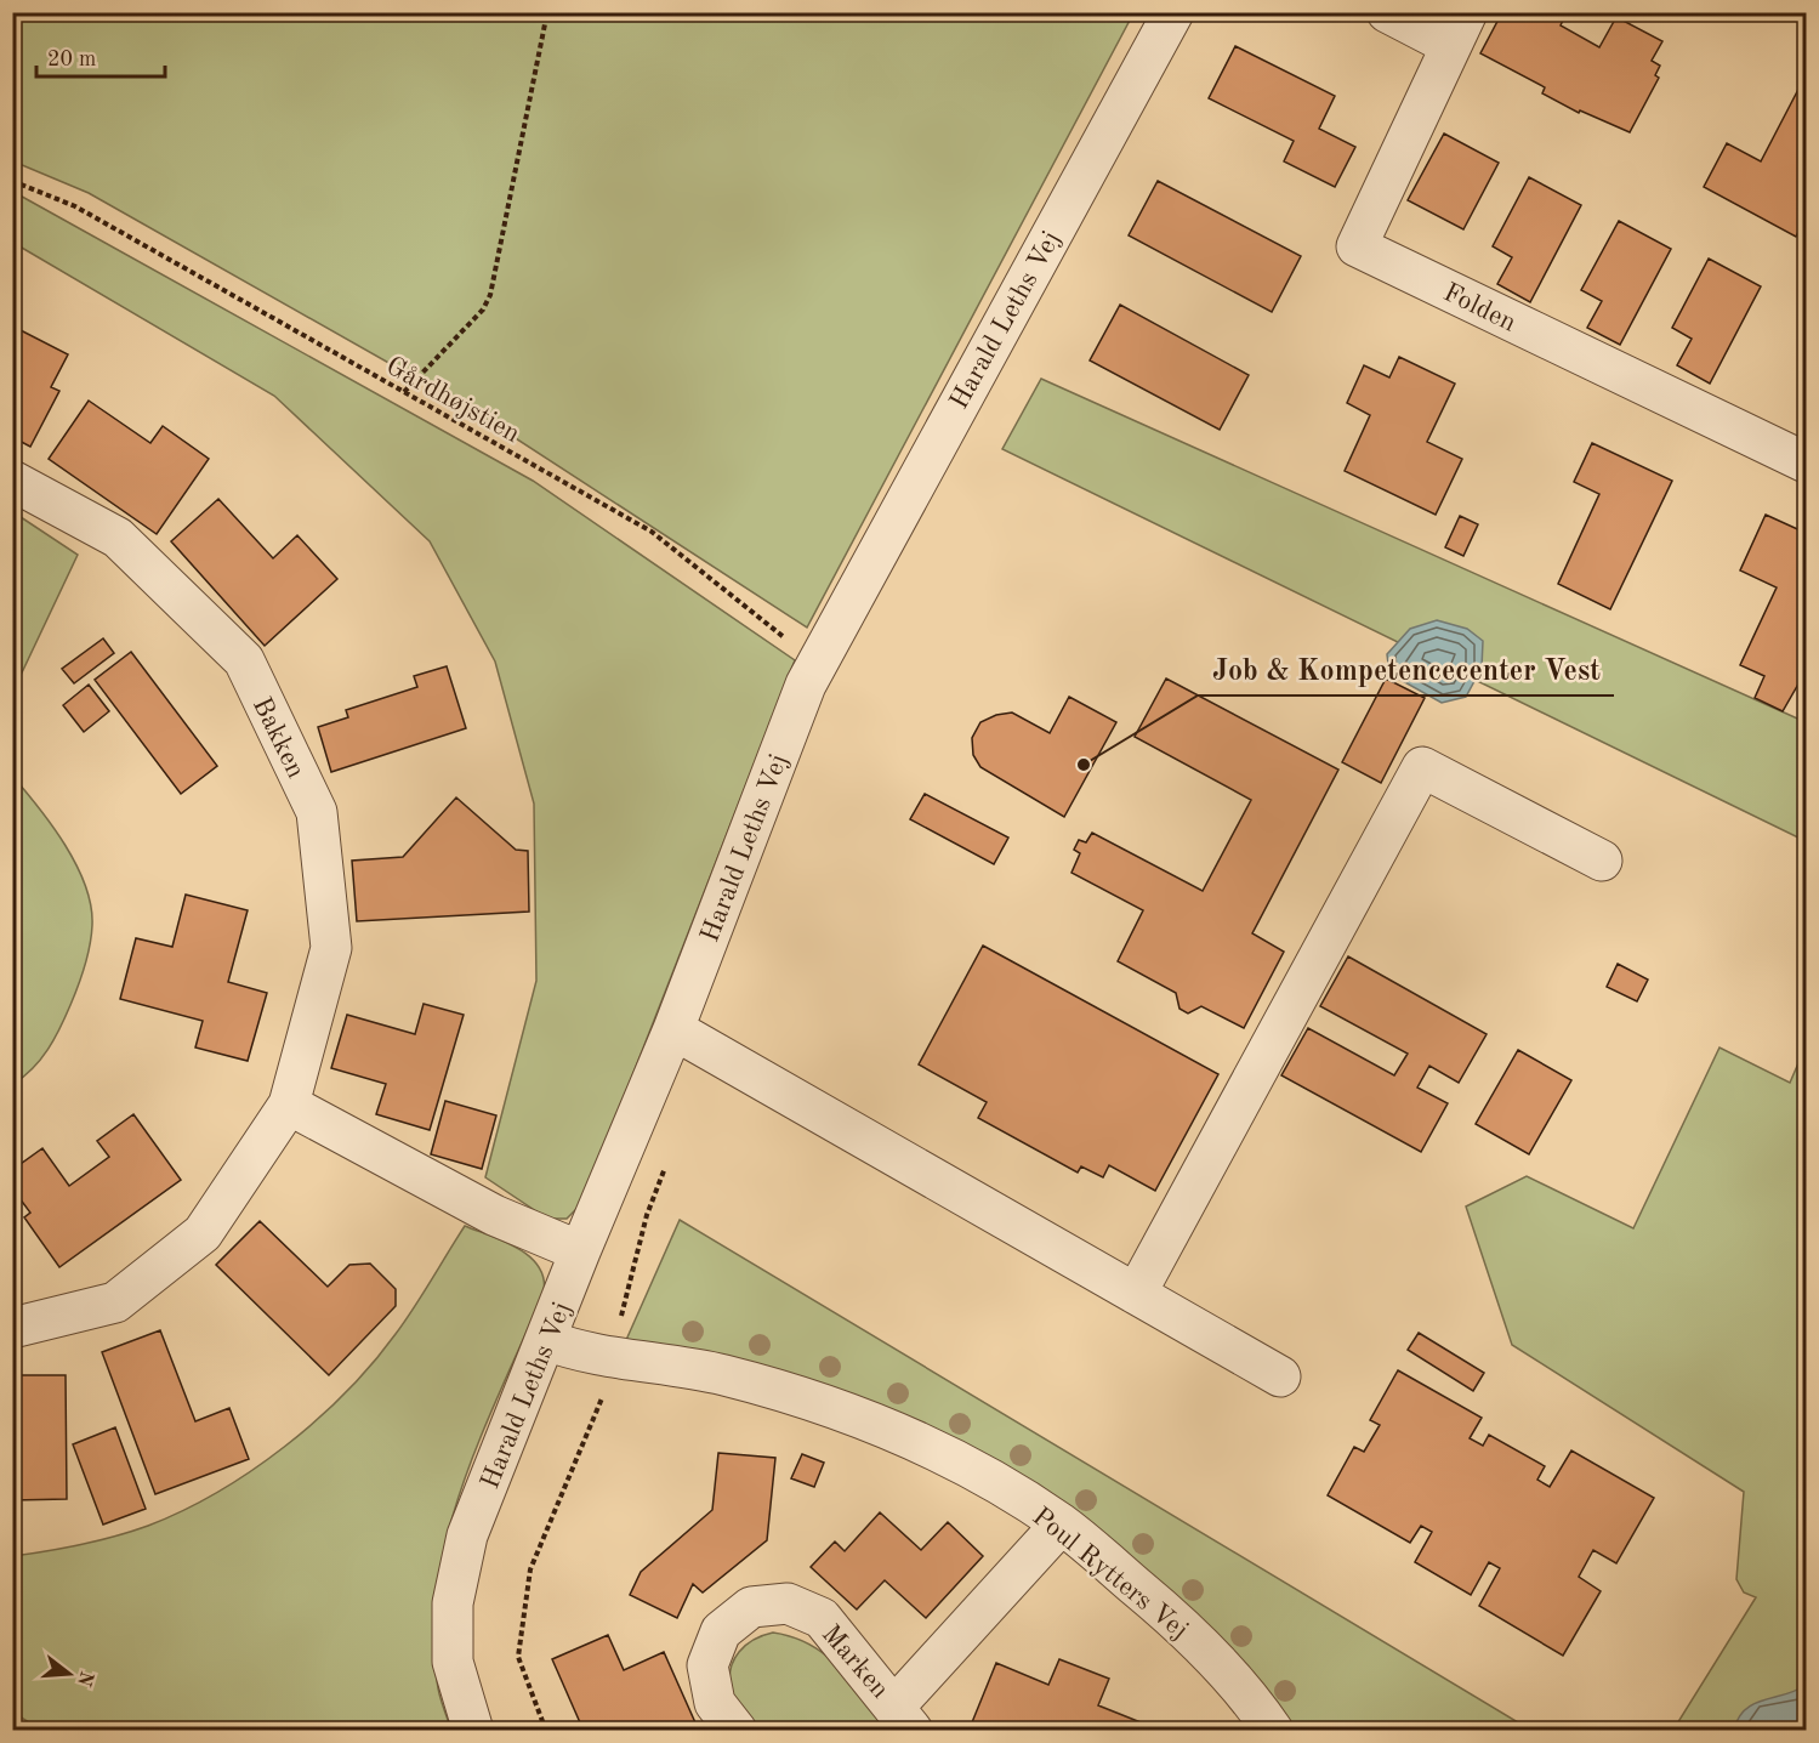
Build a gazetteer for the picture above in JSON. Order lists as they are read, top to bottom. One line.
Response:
{"streets":{"street":["Folden","Harald Leths Vej","Bakken","Poul Rytters Vej","Marken"],"path":["Gårdhøjstien"]},"crossings":[["Harald Leths Vej","Gårdhøjstien"],["Harald Leths Vej","Poul Rytters Vej"],["Poul Rytters Vej","Marken"]],"places":["Job & Kompetencecenter Vest"],"scale_bar":"20 m","north":"right"}
